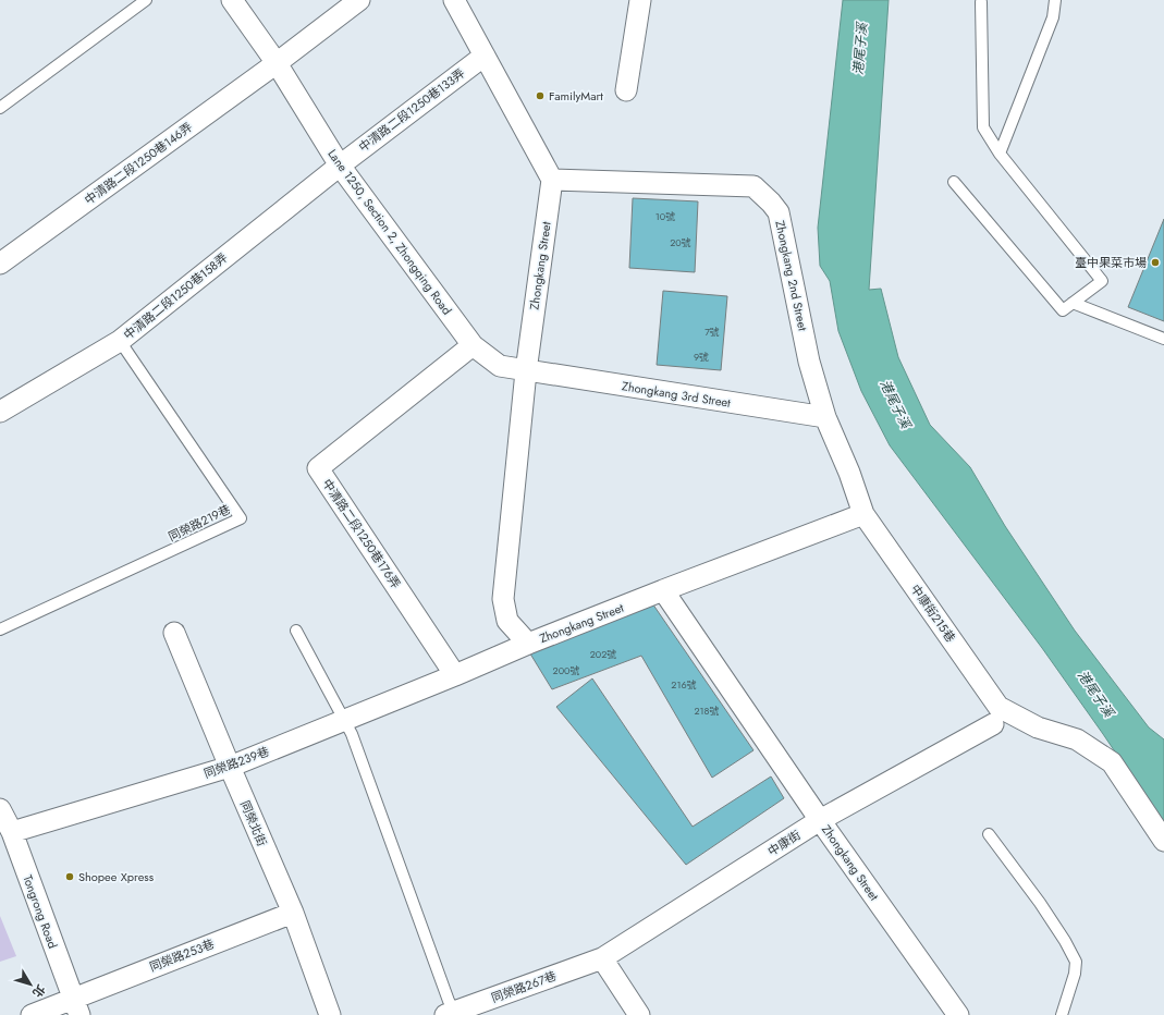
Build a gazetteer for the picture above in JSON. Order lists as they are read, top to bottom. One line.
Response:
{"streets":{"street":["中清路二段1250巷133弄","中清路二段1250巷146弄","Lane 1250, Section 2, Zhongqing Road","Zhongkang Street","Zhongkang 2nd Street","中清路二段1250巷158弄","Zhongkang 3rd Street","中清路二段1250巷176弄","中康街215巷","同榮路239巷","同榮北街","中康街","Tongrong Road","同榮路253巷","同榮路267巷"],"lane":["同榮路219巷"]},"crossings":[["中清路二段1250巷133弄","Lane 1250, Section 2, Zhongqing Road"],["中清路二段1250巷133弄","中清路二段1250巷158弄"],["中清路二段1250巷146弄","Lane 1250, Section 2, Zhongqing Road"],["Lane 1250, Section 2, Zhongqing Road","Zhongkang Street"],["Lane 1250, Section 2, Zhongqing Road","中清路二段1250巷158弄"],["Lane 1250, Section 2, Zhongqing Road","Zhongkang 3rd Street"],["Lane 1250, Section 2, Zhongqing Road","中清路二段1250巷176弄"],["Zhongkang Street","Zhongkang 2nd Street"],["Zhongkang Street","Zhongkang 3rd Street"],["Zhongkang Street","中康街"],["Zhongkang 2nd Street","Zhongkang 3rd Street"],["Zhongkang 2nd Street","中康街215巷"],["中清路二段1250巷158弄","同榮路219巷"],["中清路二段1250巷176弄","同榮路239巷"],["同榮路239巷","同榮北街"],["同榮路239巷","Tongrong Road"],["同榮北街","同榮路253巷"],["中康街","同榮路267巷"],["Tongrong Road","同榮路253巷"]],"water":["港尾子溪"],"places":["FamilyMart","臺中果菜市場","Shopee Xpress"],"house_numbers":["10號","20號","7號","9號","202號","200號","216號","218號"],"north":"bottom right"}
